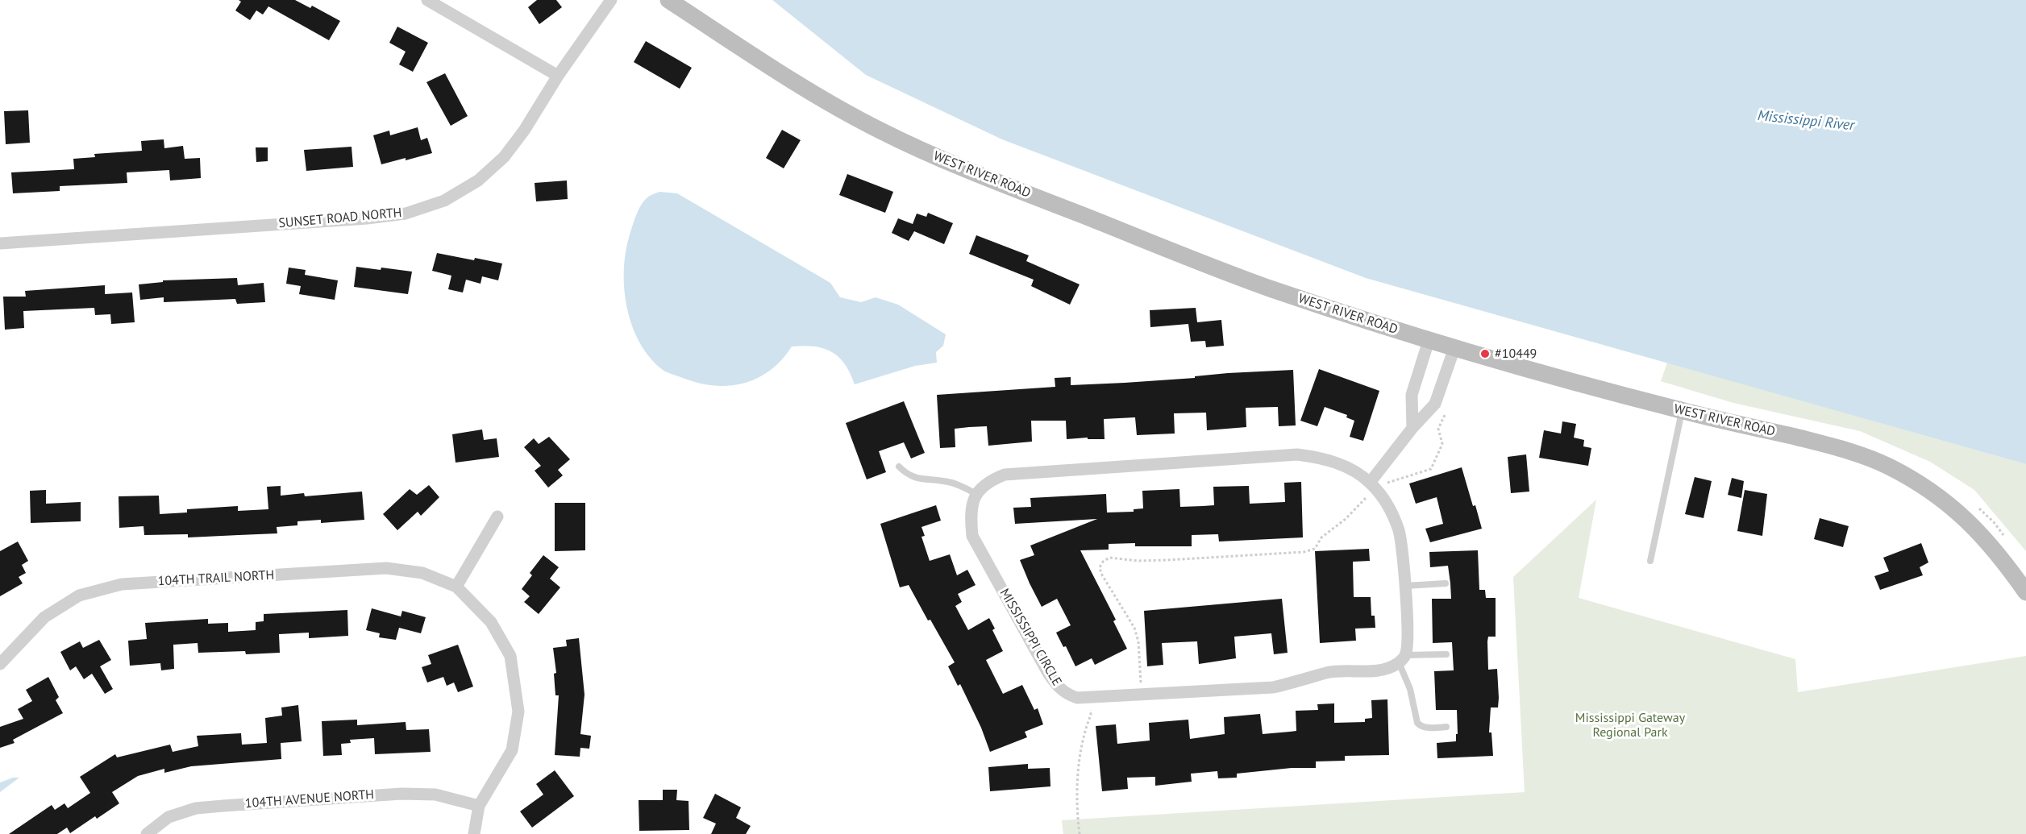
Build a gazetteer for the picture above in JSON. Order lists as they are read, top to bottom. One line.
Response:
{"streets":{"street":["WEST RIVER ROAD","SUNSET ROAD NORTH","104TH TRAIL NORTH","MISSISSIPPI CIRCLE","104TH AVENUE NORTH"]},"water":["Mississippi River"],"parks":["Mississippi Gateway Regional Park"],"places":["#10449"]}
